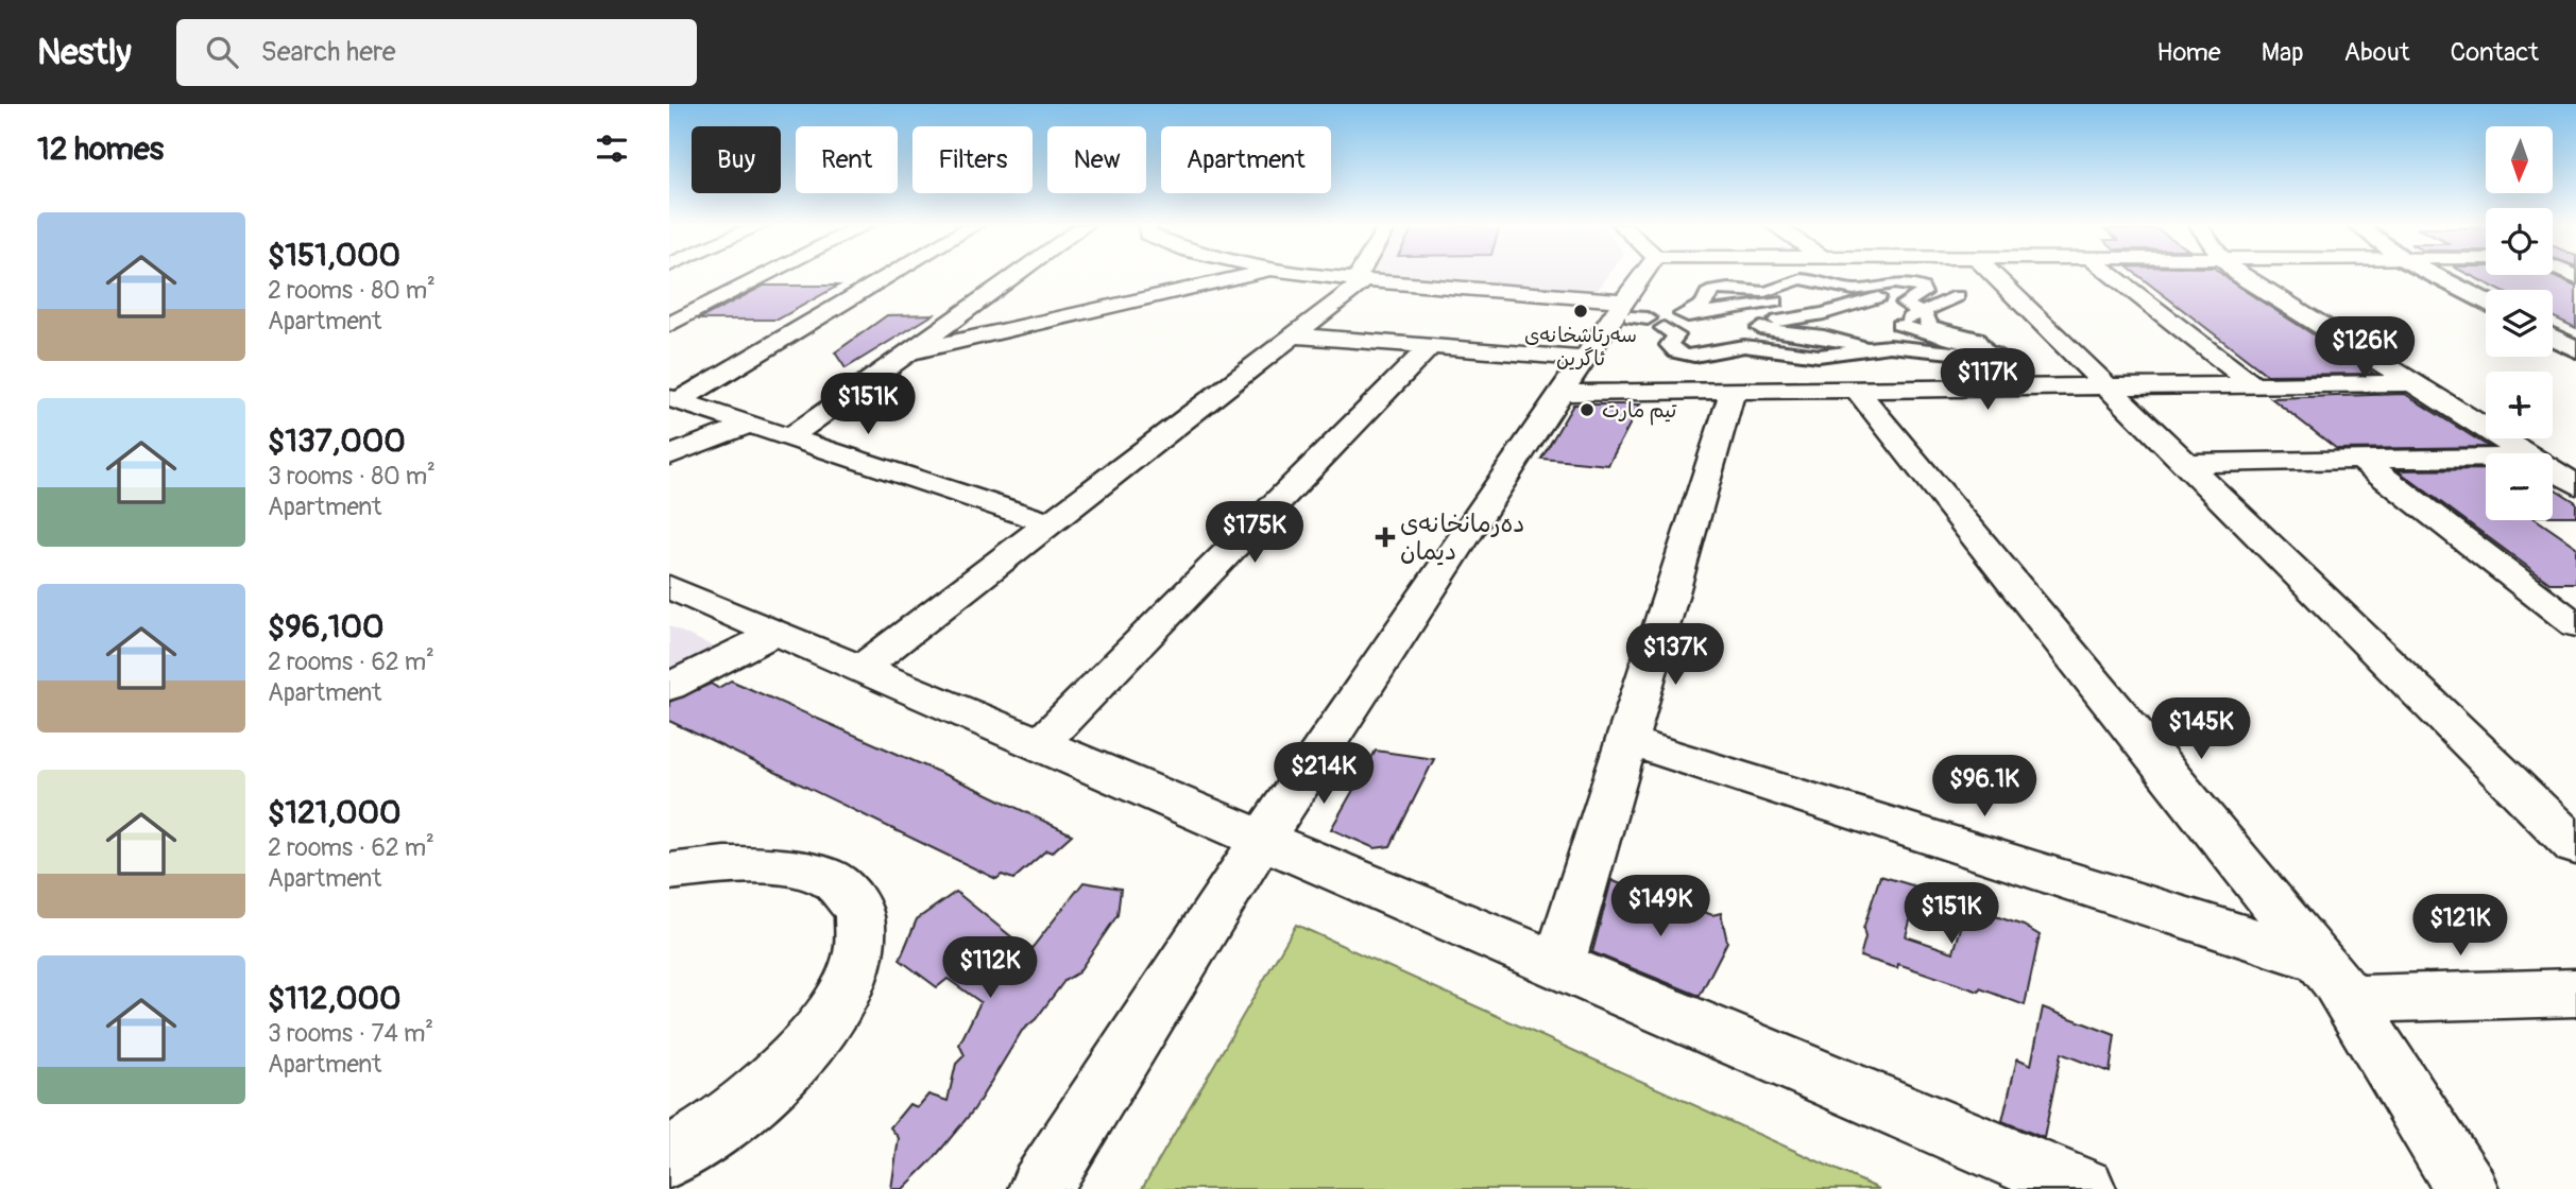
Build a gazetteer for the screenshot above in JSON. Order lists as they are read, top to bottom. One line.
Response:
{"places":{"other":["سەرتاشخانەی ئاگرین","تیم مارت"],"health":["دەرمانخانەی دیمان"]},"north":"bottom","page":{"header":"Nestly","search":"Search here","nav":["Home","Map","About","Contact"],"heading":"12 homes","map_buttons":["+","−"],"chip":["Buy","Rent","Filters","New","Apartment"],"list":[{"name":"$151,000","note":"2 rooms · 80 m² · Apartment"},{"name":"$137,000","note":"3 rooms · 80 m² · Apartment"},{"name":"$96,100","note":"2 rooms · 62 m² · Apartment"},{"name":"$121,000","note":"2 rooms · 62 m² · Apartment"},{"name":"$112,000","note":"3 rooms · 74 m² · Apartment"}],"price":["$126K","$117K","$151K","$175K","$137K","$145K","$214K","$96.1K","$149K","$151K","$121K","$112K"]}}
